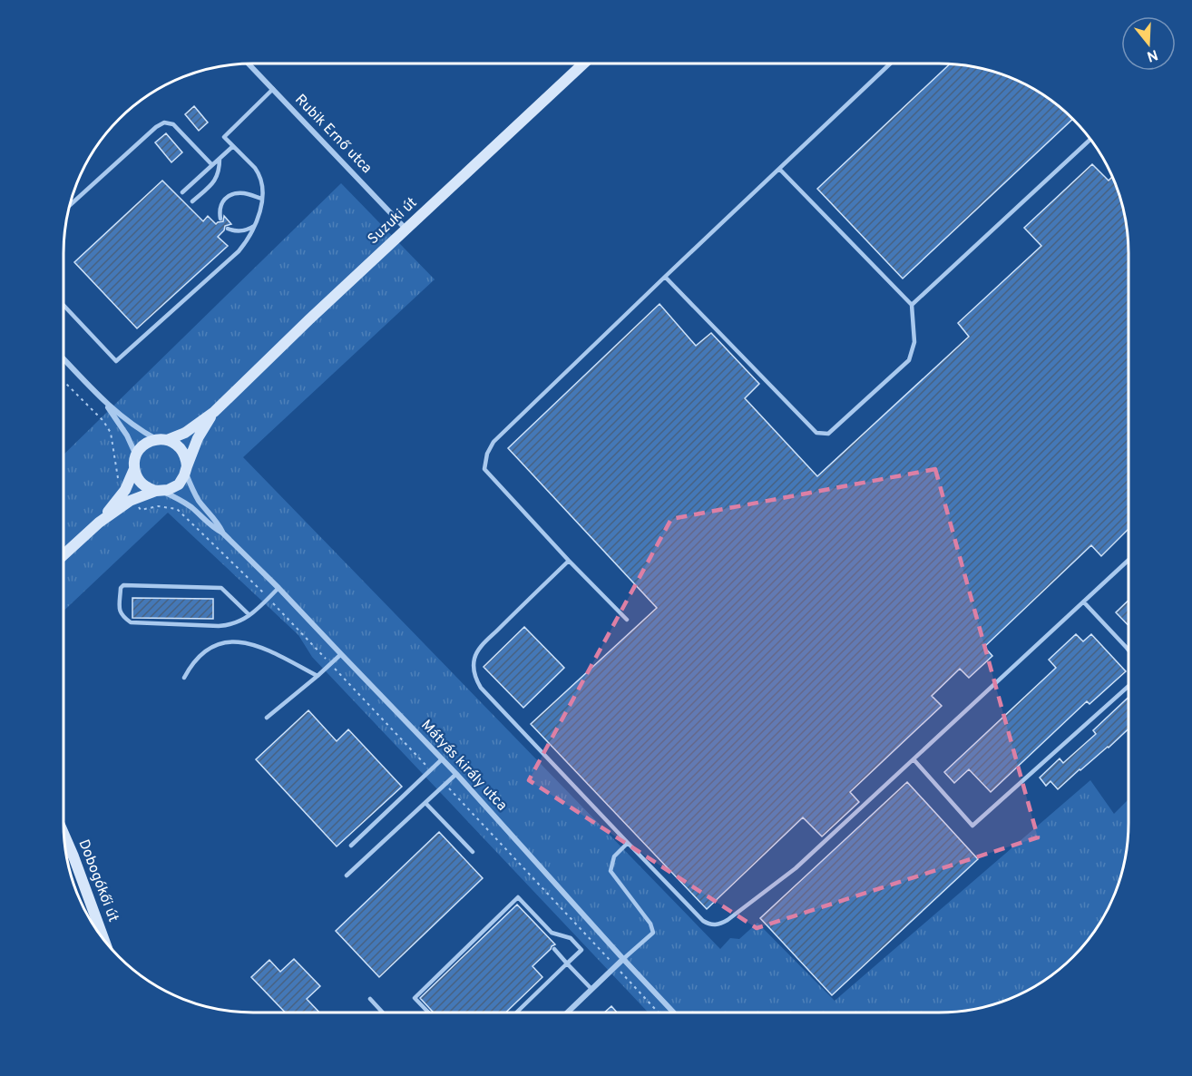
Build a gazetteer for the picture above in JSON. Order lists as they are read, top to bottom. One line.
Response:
{"streets":{"main road":["Suzuki út","Dobogókői út"],"street":["Rubik Ernő utca","Mátyás király utca"]},"crossings":[["Rubik Ernő utca","Suzuki út"]],"north":"bottom"}
